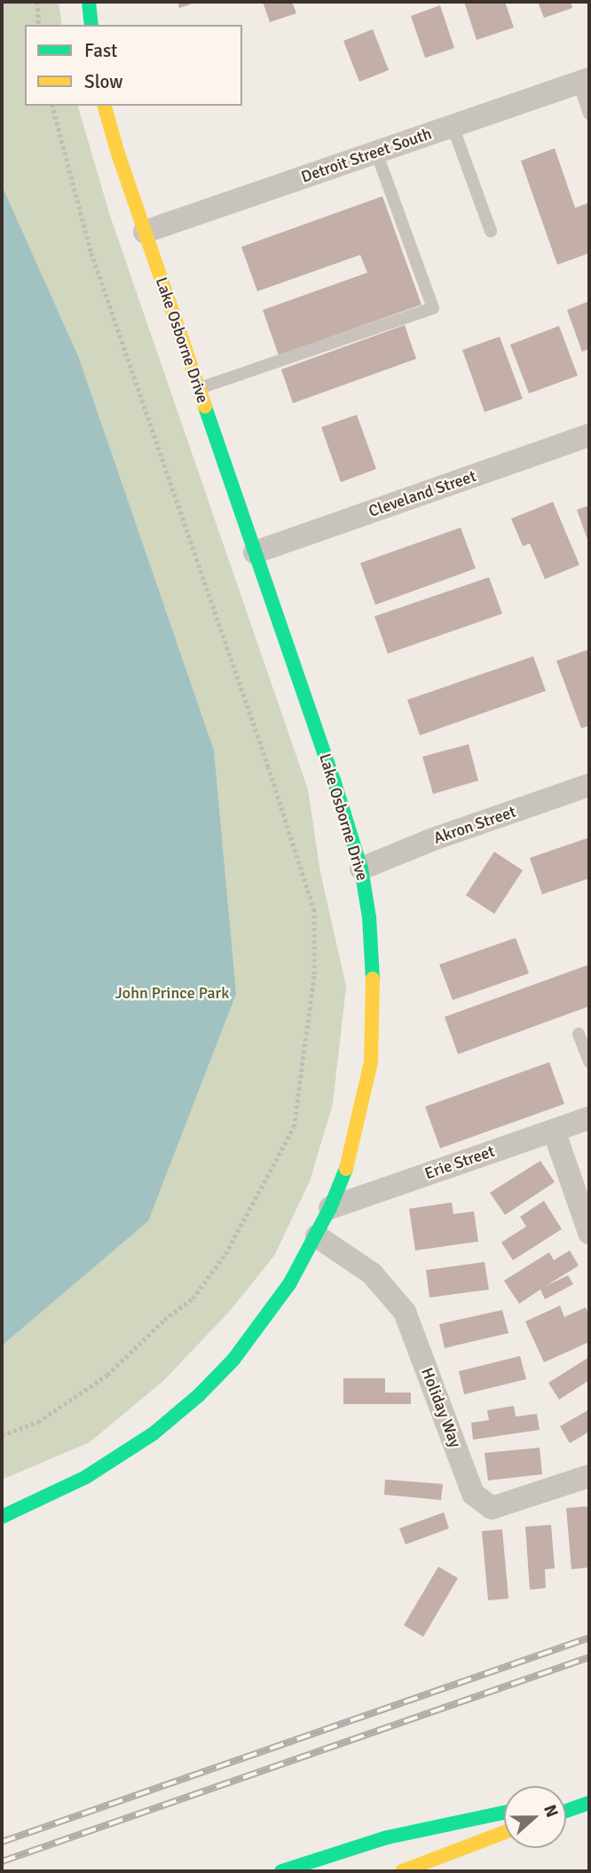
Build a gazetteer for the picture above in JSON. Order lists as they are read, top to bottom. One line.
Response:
{"streets":{"main road":["Lake Osborne Drive"],"street":["Detroit Street South","Cleveland Street","Akron Street","Erie Street","Holiday Way"]},"crossings":[["Detroit Street South","Lake Osborne Drive"],["Lake Osborne Drive","Cleveland Street"],["Lake Osborne Drive","Akron Street"],["Lake Osborne Drive","Erie Street"],["Lake Osborne Drive","Holiday Way"]],"parks":["John Prince Park"],"legend":["Fast","Slow"],"north":"right"}
